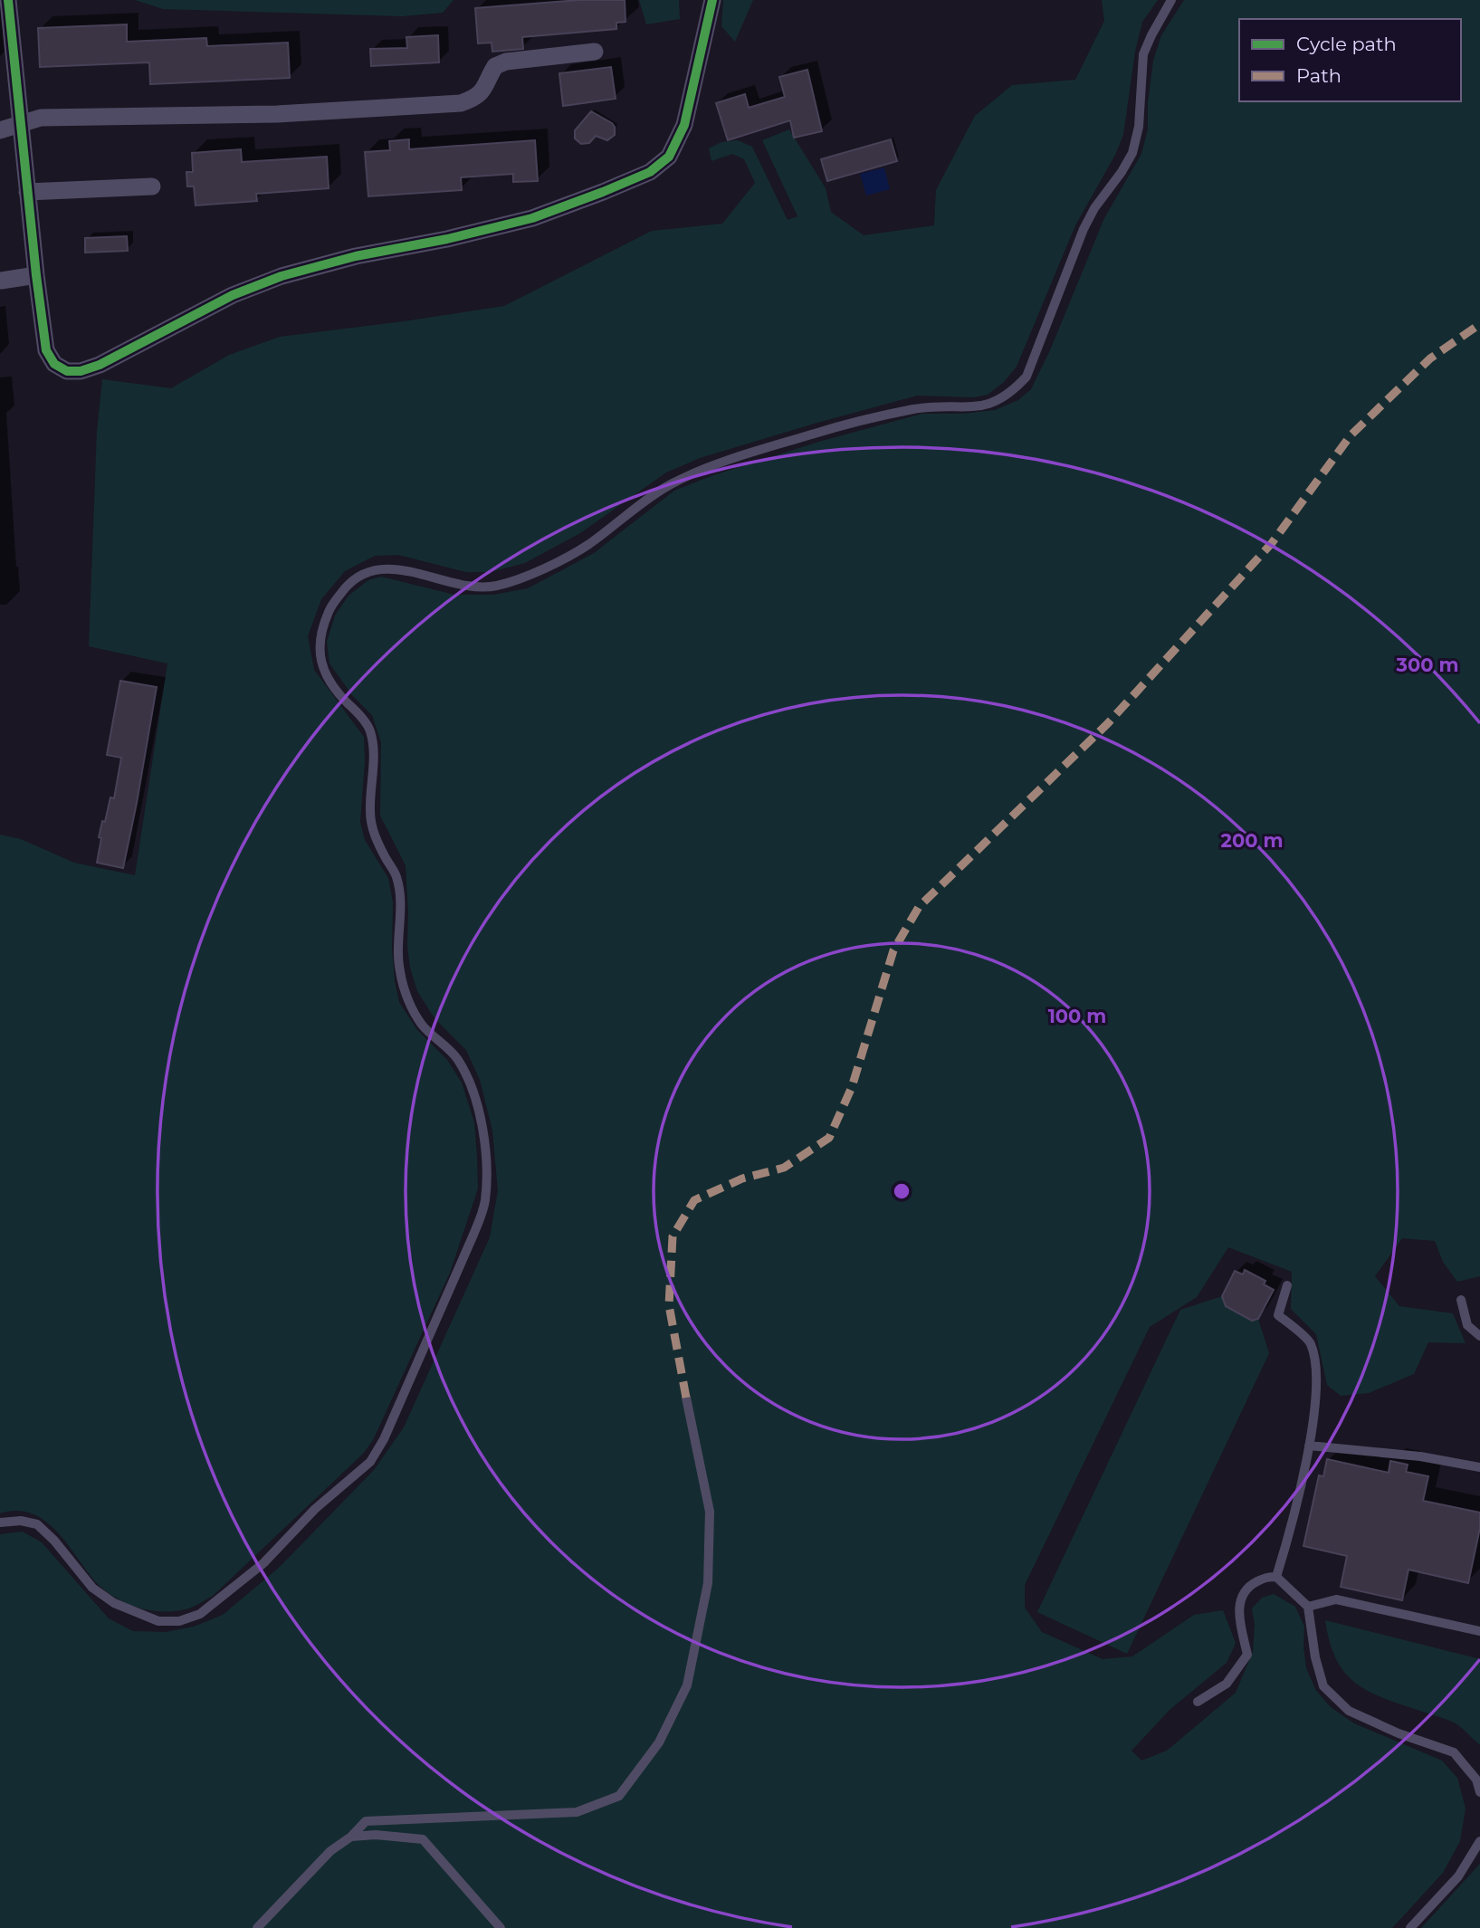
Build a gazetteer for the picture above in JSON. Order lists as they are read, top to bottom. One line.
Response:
{"legend":["Cycle path","Path"],"rings":["300 m","200 m","100 m"]}
